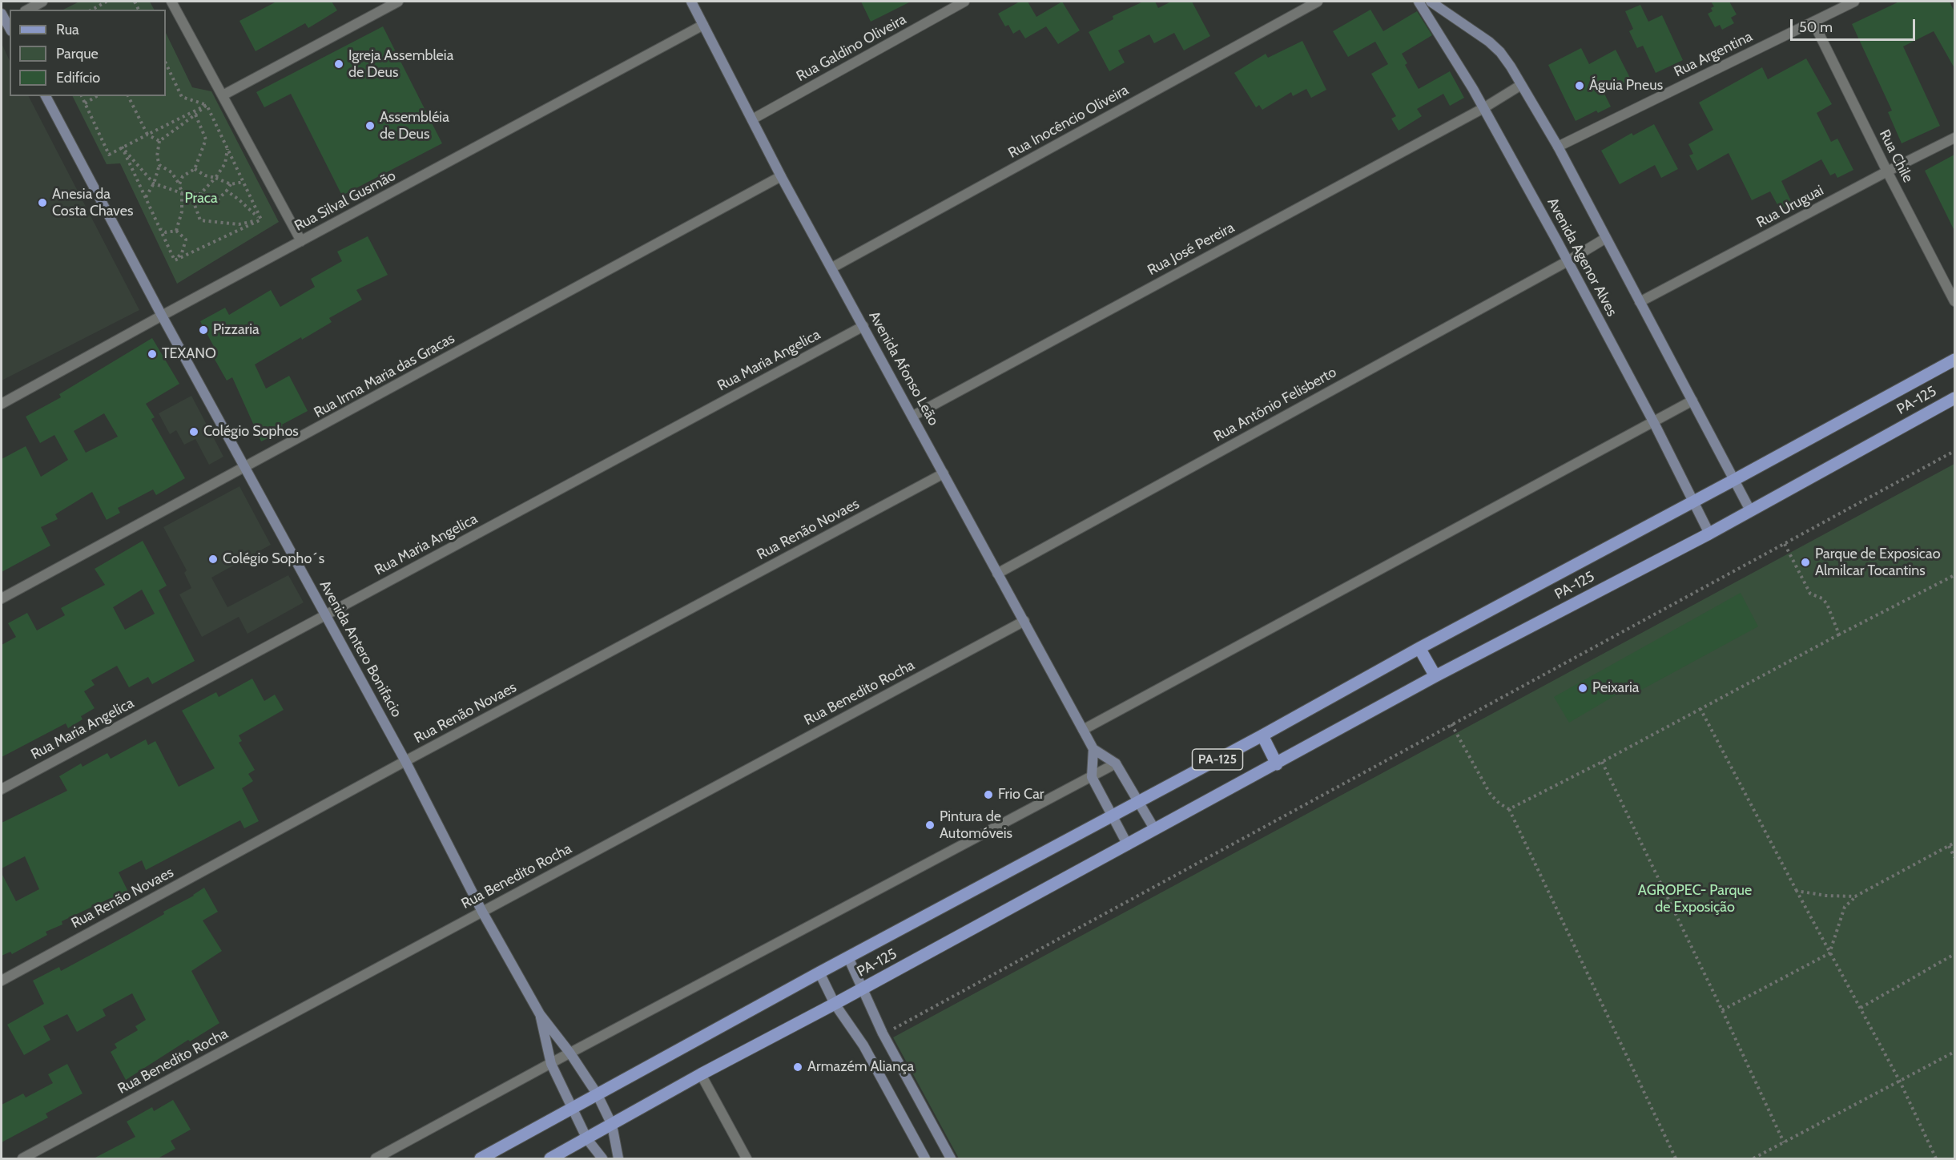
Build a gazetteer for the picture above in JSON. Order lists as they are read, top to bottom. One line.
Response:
{"streets":{"main road":["PA-125"],"street":["Rua Galdino Oliveira","Rua Argentina","Rua Inocêncio Oliveira","Rua Chile","Rua Silval Gusmão","Rua Uruguai","Rua José Pereira","Avenida Agenor Alves","Rua Maria Angelica","Avenida Afonso Leão","Rua Irma Maria das Gracas","Rua Antônio Felisberto","Rua Renão Novaes","Avenida Antero Bonifacio","Rua Benedito Rocha"]},"crossings":[["Rua Galdino Oliveira","Avenida Afonso Leão"],["Rua Argentina","Rua Chile"],["Rua Inocêncio Oliveira","Avenida Afonso Leão"],["Rua Chile","Rua Uruguai"],["Rua Silval Gusmão","Avenida Afonso Leão"],["Rua Silval Gusmão","Avenida Antero Bonifacio"],["Rua José Pereira","Avenida Agenor Alves"],["Rua José Pereira","Avenida Afonso Leão"],["Avenida Agenor Alves","PA-125"],["Avenida Agenor Alves","Rua Antônio Felisberto"],["Rua Maria Angelica","Avenida Afonso Leão"],["Rua Maria Angelica","Avenida Antero Bonifacio"],["Avenida Afonso Leão","Rua Irma Maria das Gracas"],["Avenida Afonso Leão","PA-125"],["Avenida Afonso Leão","Rua Antônio Felisberto"],["Avenida Afonso Leão","Rua Renão Novaes"],["Avenida Afonso Leão","Rua Benedito Rocha"],["Rua Irma Maria das Gracas","Avenida Antero Bonifacio"],["PA-125","Avenida Antero Bonifacio"],["Rua Renão Novaes","Avenida Antero Bonifacio"],["Avenida Antero Bonifacio","Rua Benedito Rocha"]],"parks":["Praca","AGROPEC- Parque de Exposição"],"places":["Igreja Assembleia de Deus","Águia Pneus","Assembléia de Deus","Anesia da Costa Chaves","Pizzaria","TEXANO","Colégio Sophos","Colégio Sopho´s","Parque de Exposicao Almilcar Tocantins","Peixaria","Frio Car","Pintura de Automóveis","Armazém Aliança"],"legend":["Rua","Parque","Edifício"],"scale_bar":"50 m"}
